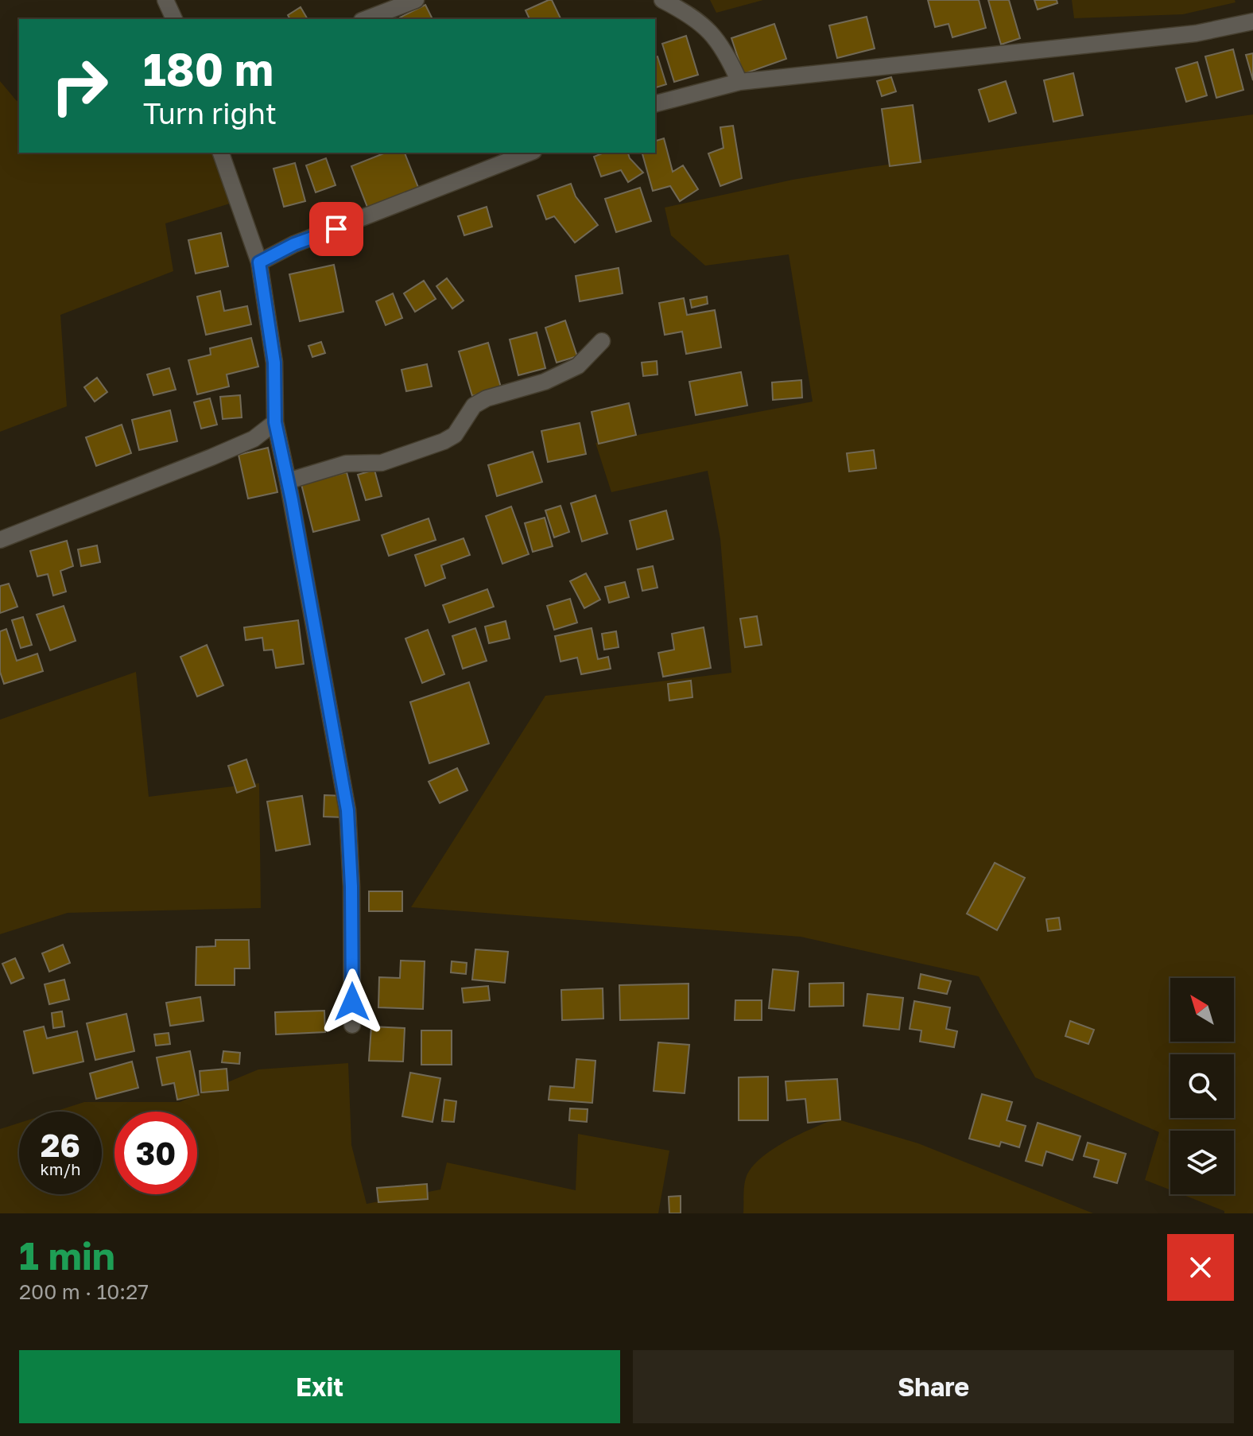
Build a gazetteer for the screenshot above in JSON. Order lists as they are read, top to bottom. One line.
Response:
{"north":"top left","page":{"turn":["180 m","Turn right"],"speed":"26 km/h","limit":"30","heading":["1 min","200 m · 10:27"],"buttons":["Exit","Share"]}}
